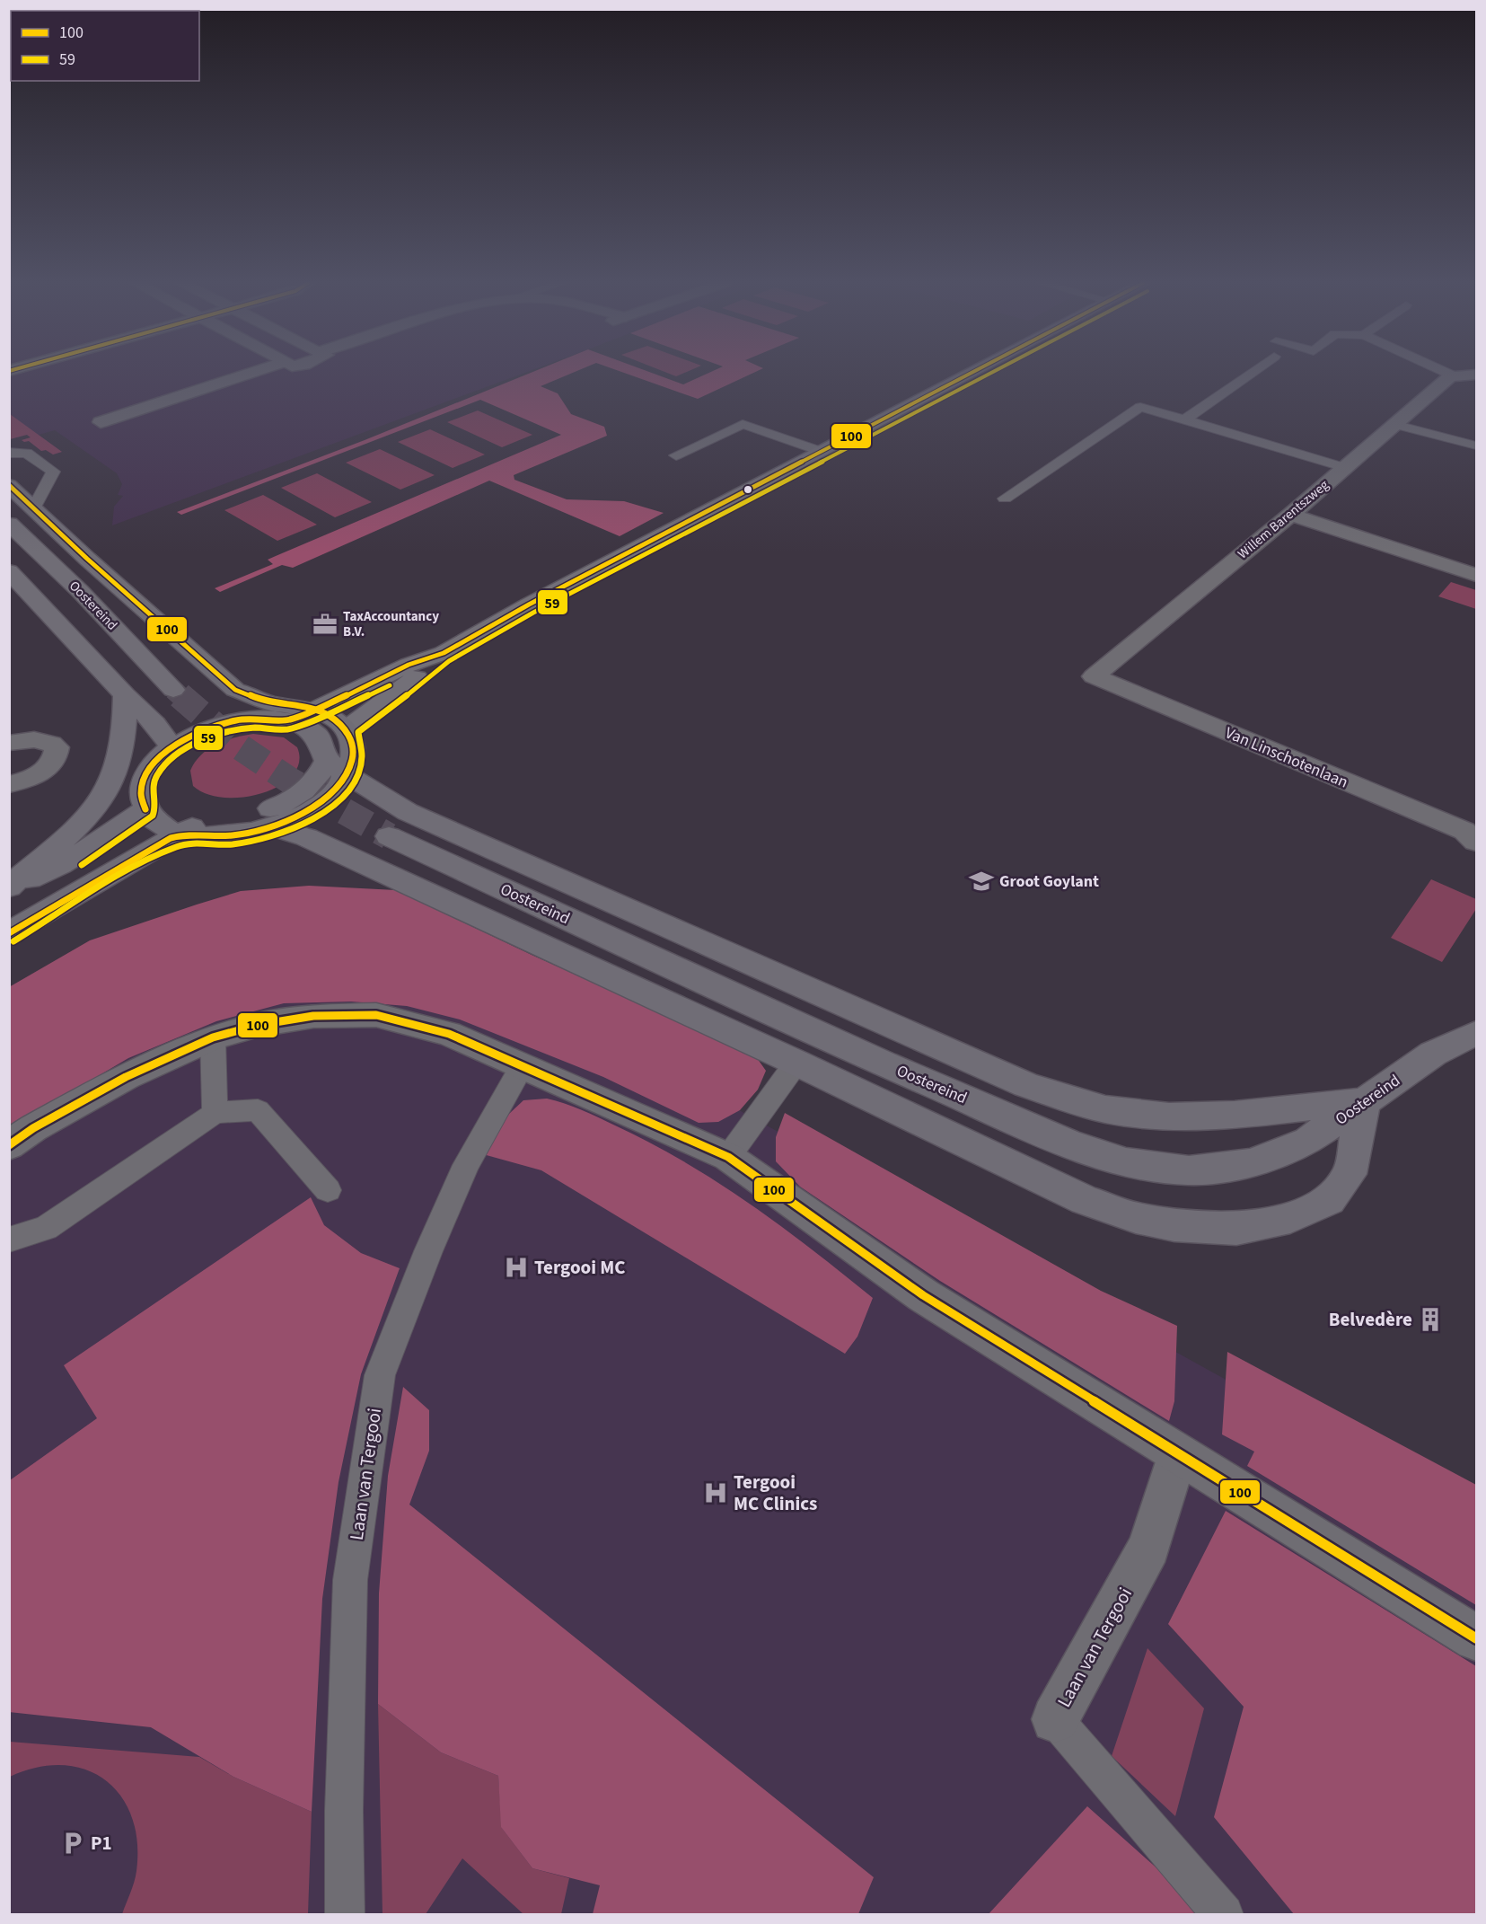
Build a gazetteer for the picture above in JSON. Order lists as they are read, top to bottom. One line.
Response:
{"streets":{"main road":["Oostereind"],"street":["Willem Barentszweg","Van Linschotenlaan","Laan van Tergooi"]},"crossings":[["Willem Barentszweg","Van Linschotenlaan"]],"places":{"office":["TaxAccountancy B.V."],"school or university":["Groot Goylant"],"hospital":["Tergooi MC","Tergooi MC Clinics"],"building":["Belvedère"],"parking":["P1"]},"lines":["transit line 100","transit line 59"],"legend":["100","59"]}
